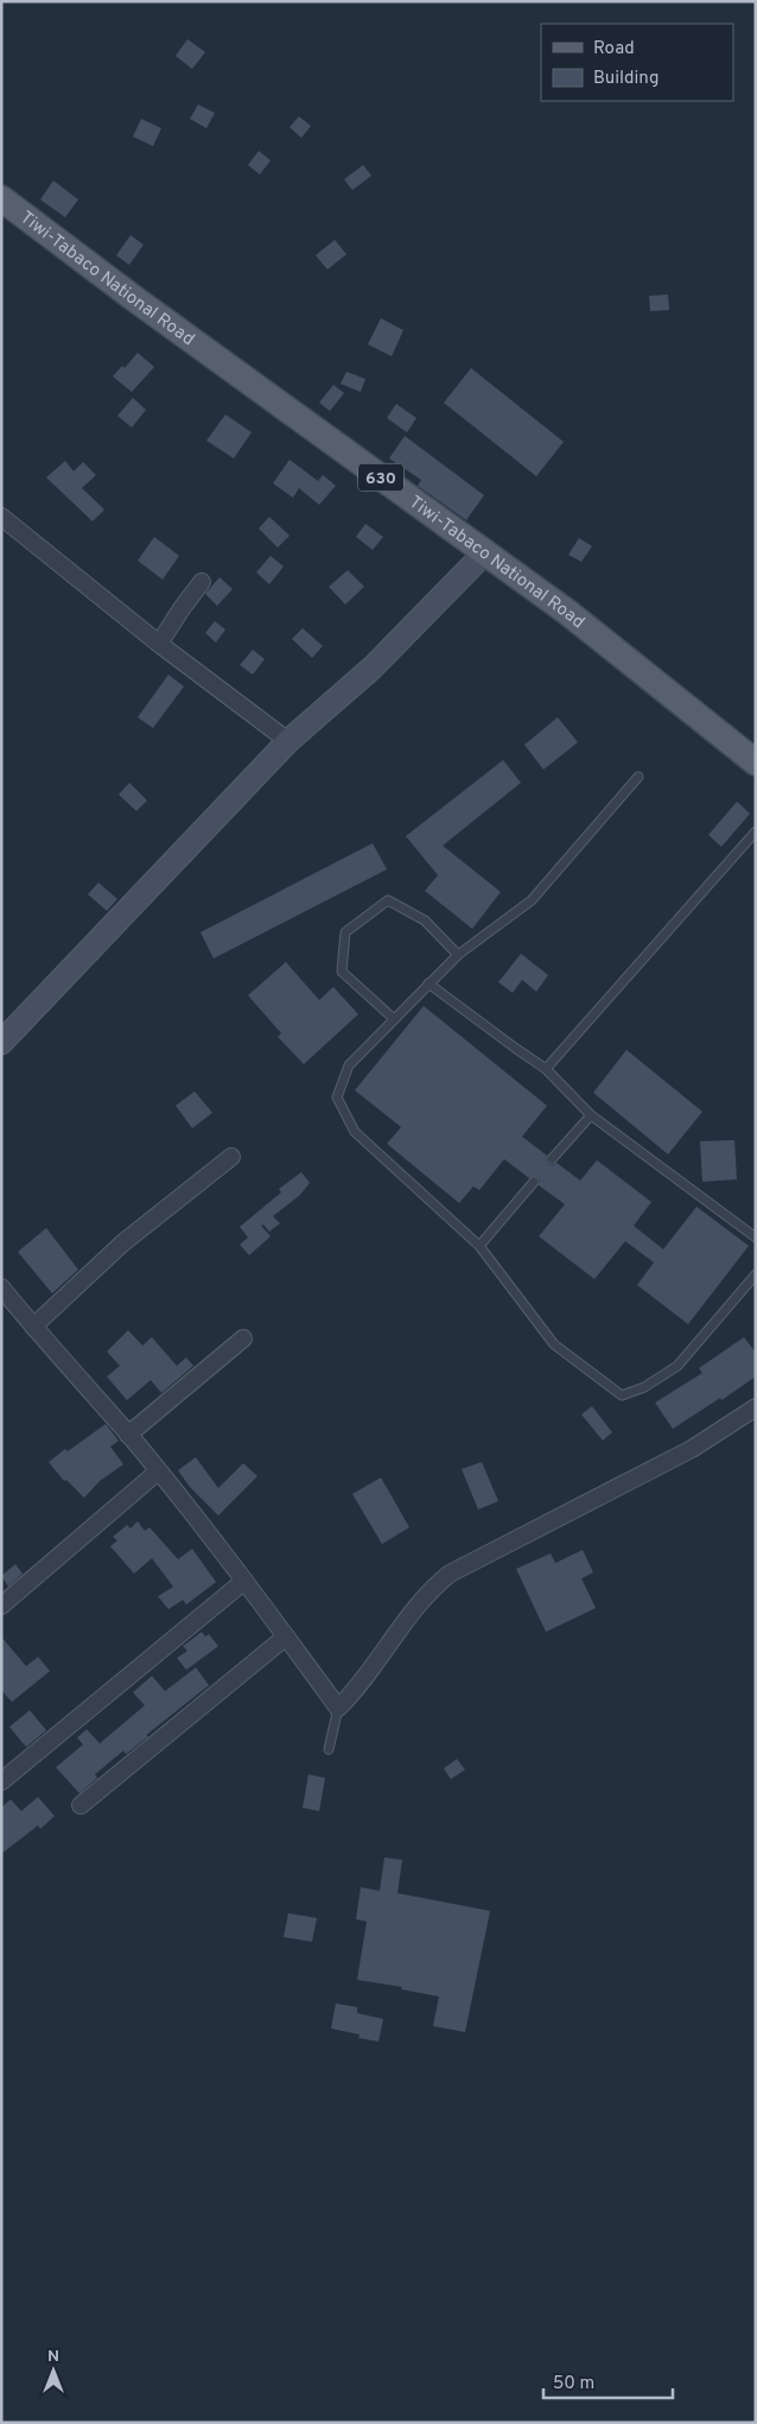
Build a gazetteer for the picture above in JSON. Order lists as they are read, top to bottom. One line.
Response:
{"streets":{"main road":["Tiwi-Tabaco National Road","630"]},"legend":["Road","Building"],"scale_bar":"50 m","north":"top"}
